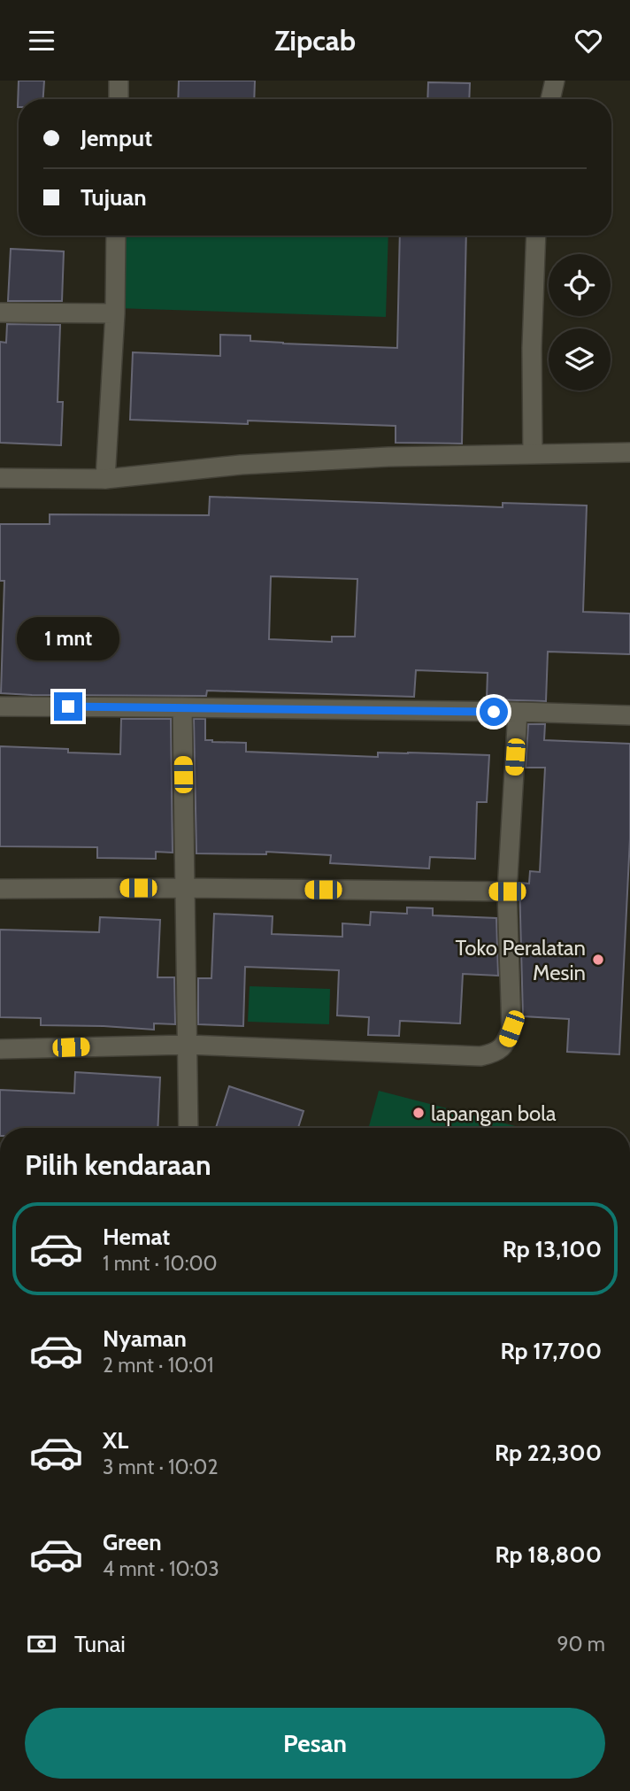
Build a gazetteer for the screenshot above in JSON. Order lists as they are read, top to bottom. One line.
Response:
{"places":["Toko Peralatan Mesin","lapangan bola"],"page":{"header":"Zipcab","banner":["Jemput","Tujuan"],"bubble":"1 mnt","heading":"Pilih kendaraan","list":[{"name":"Hemat","note":"1 mnt · 10:00","value":"Rp 13,100"},{"name":"Nyaman","note":"2 mnt · 10:01","value":"Rp 17,700"},{"name":"XL","note":"3 mnt · 10:02","value":"Rp 22,300"},{"name":"Green","note":"4 mnt · 10:03","value":"Rp 18,800"}],"pay":["Tunai","90 m"],"buttons":"Pesan"}}
